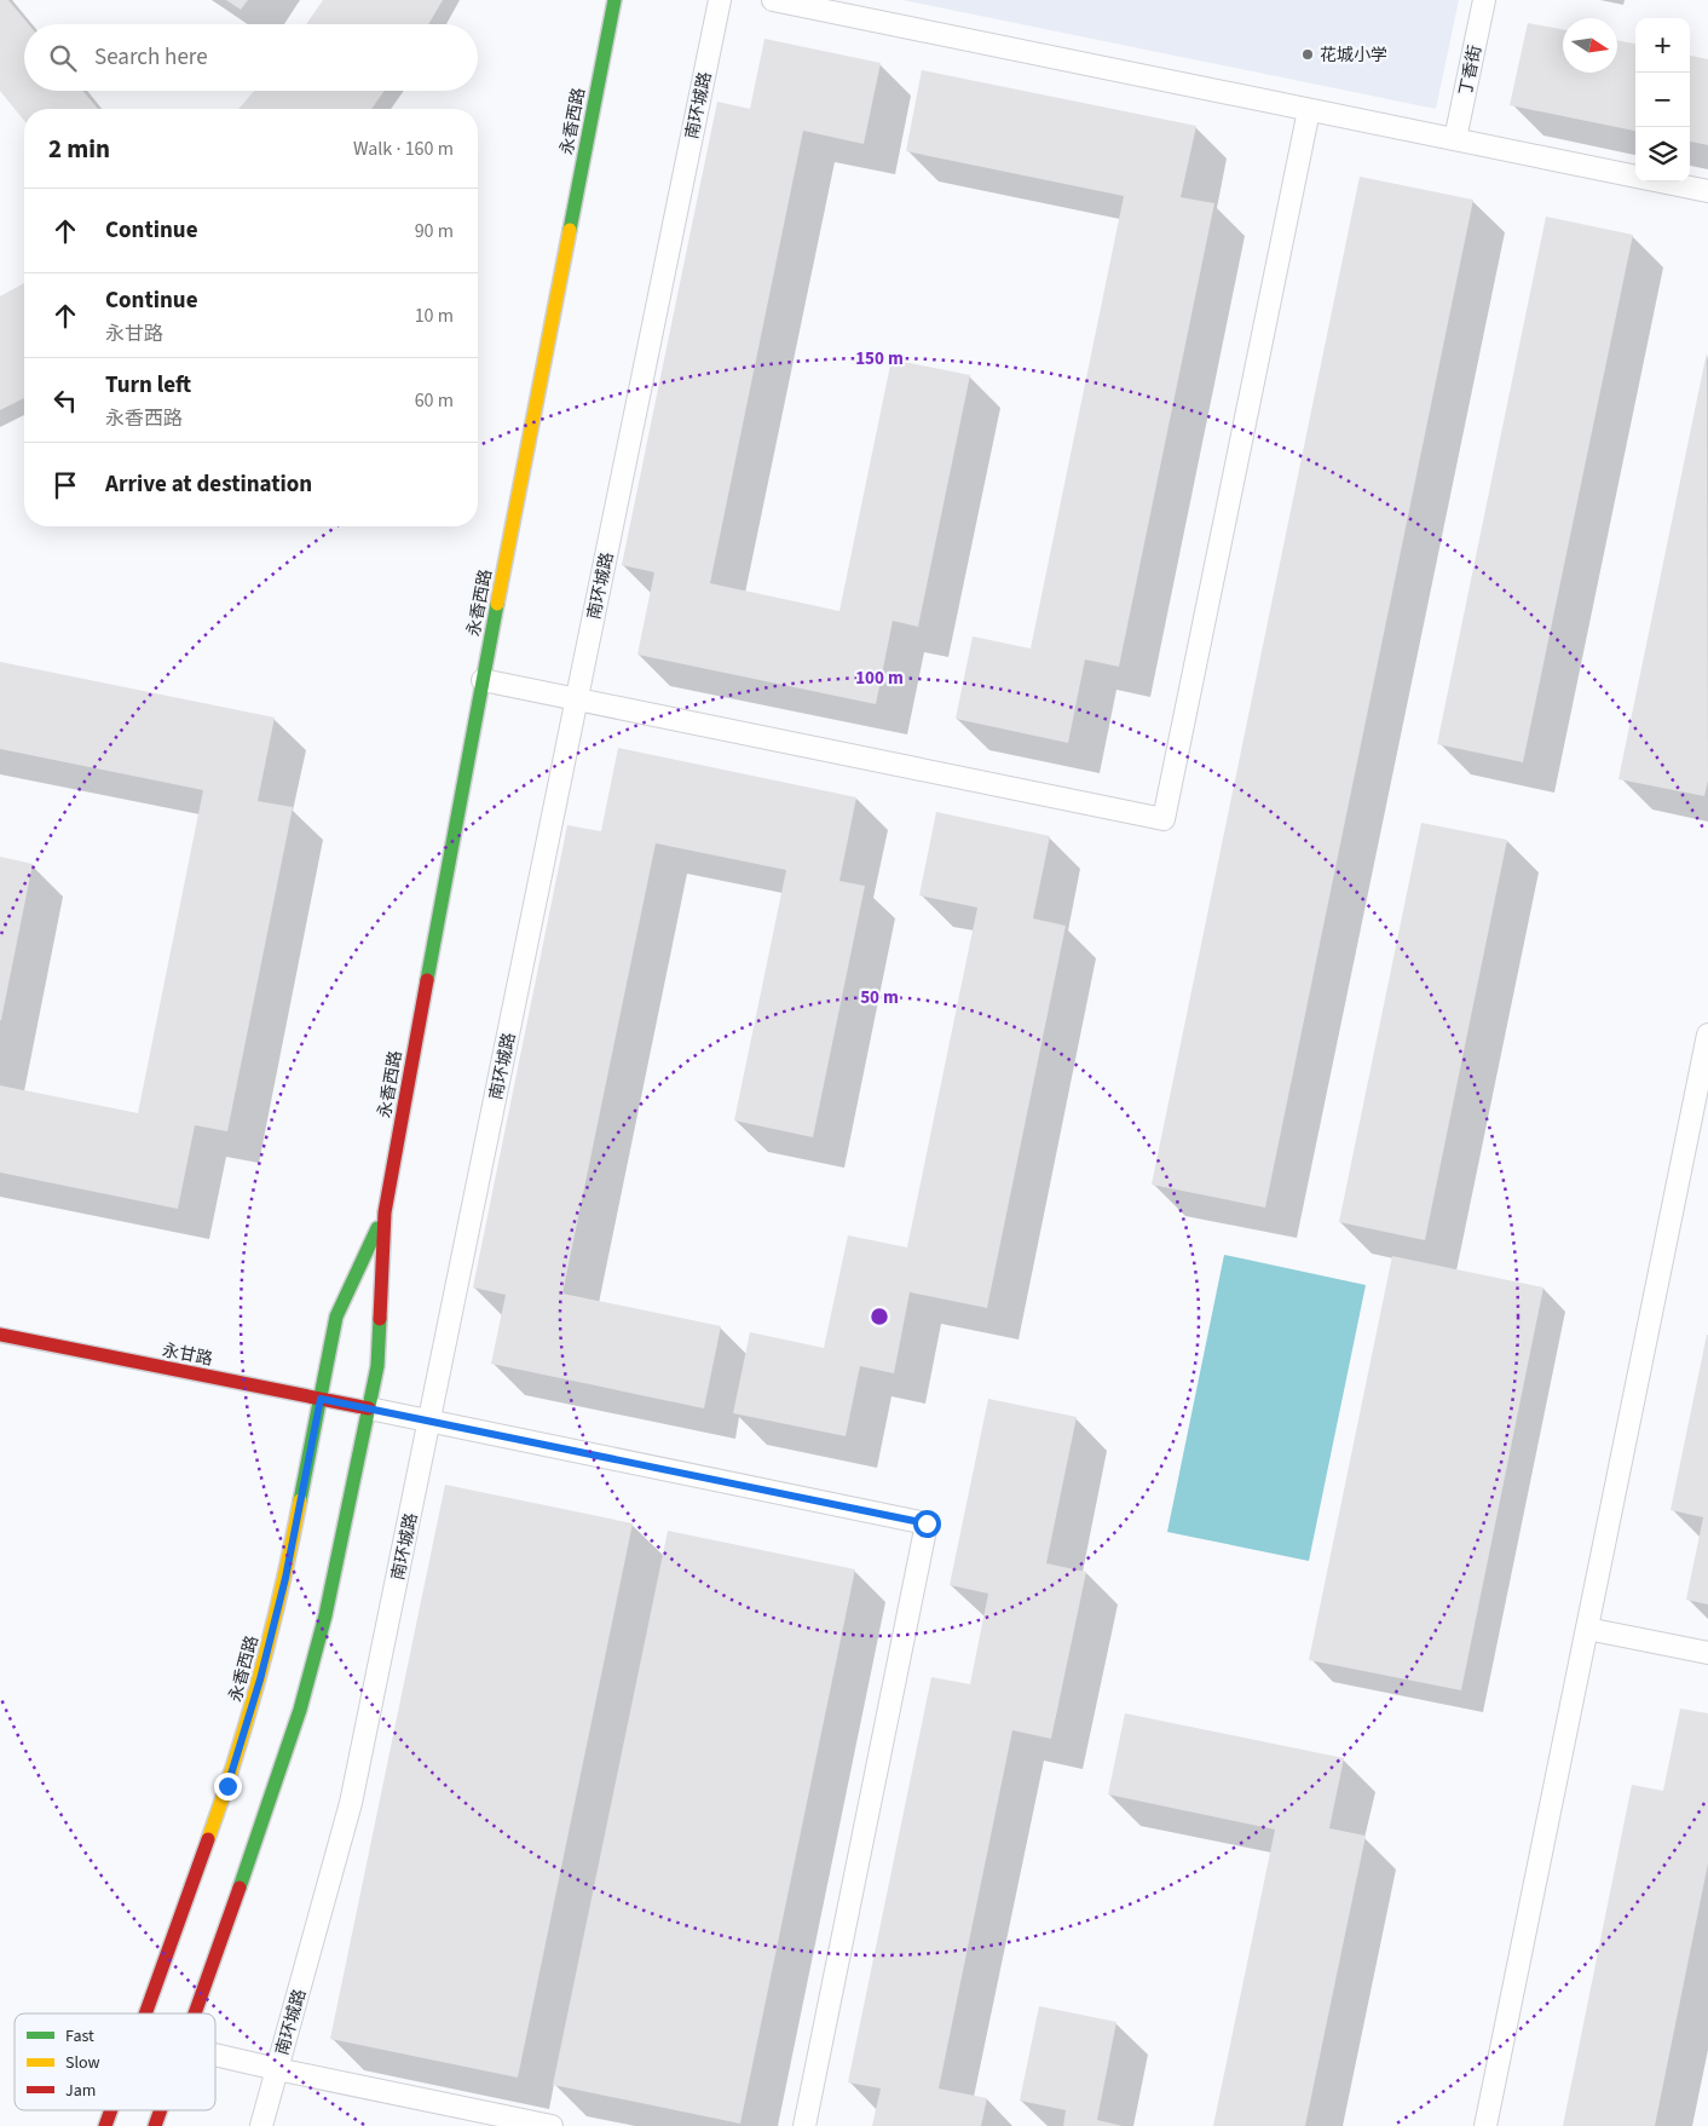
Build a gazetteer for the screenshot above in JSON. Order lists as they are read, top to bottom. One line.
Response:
{"streets":{"main road":["永香西路","永甘路"],"lane":["丁香街","南环城路"]},"crossings":[["永香西路","永甘路"]],"places":["花城小学"],"legend":["Fast","Slow","Jam"],"north":"right","page":{"map_buttons":["+","−"],"search":"Search here","heading":["2 min","Walk · 160 m"],"list":[["Continue","90 m"],["Continue","永甘路","10 m"],["Turn left","永香西路","60 m"],"Arrive at destination"]},"rings":["150 m","100 m","50 m"]}
